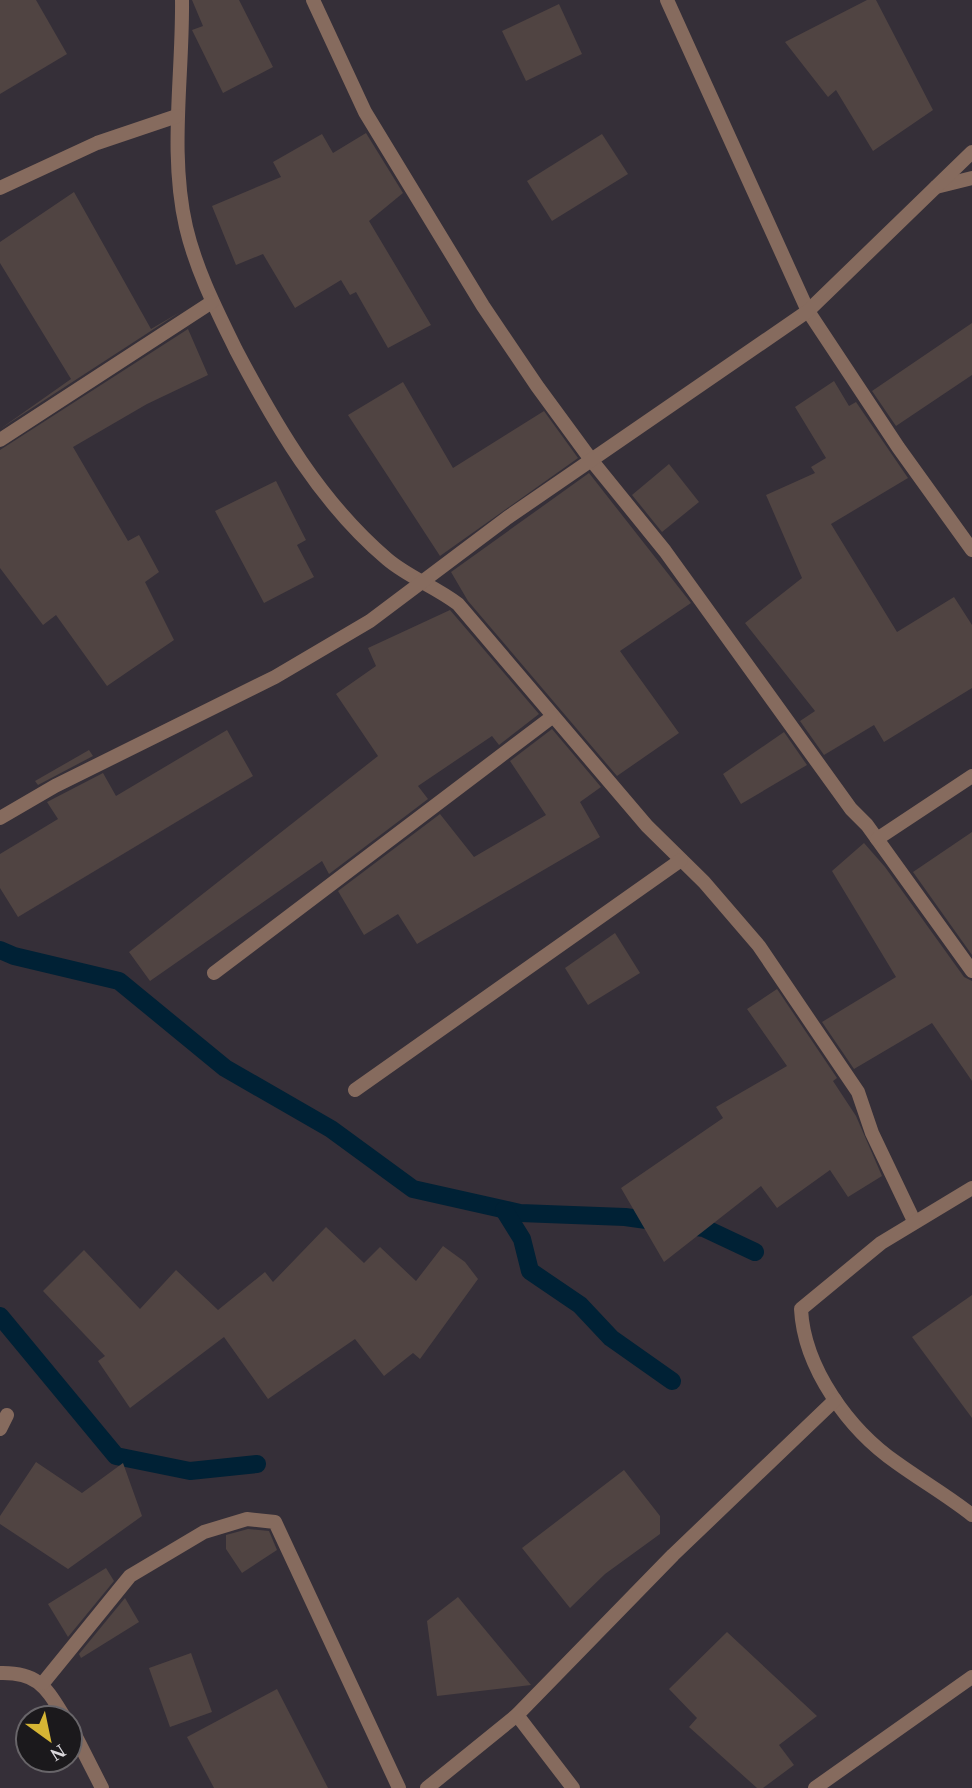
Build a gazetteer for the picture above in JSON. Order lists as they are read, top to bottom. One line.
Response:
{"north":"bottom right"}
